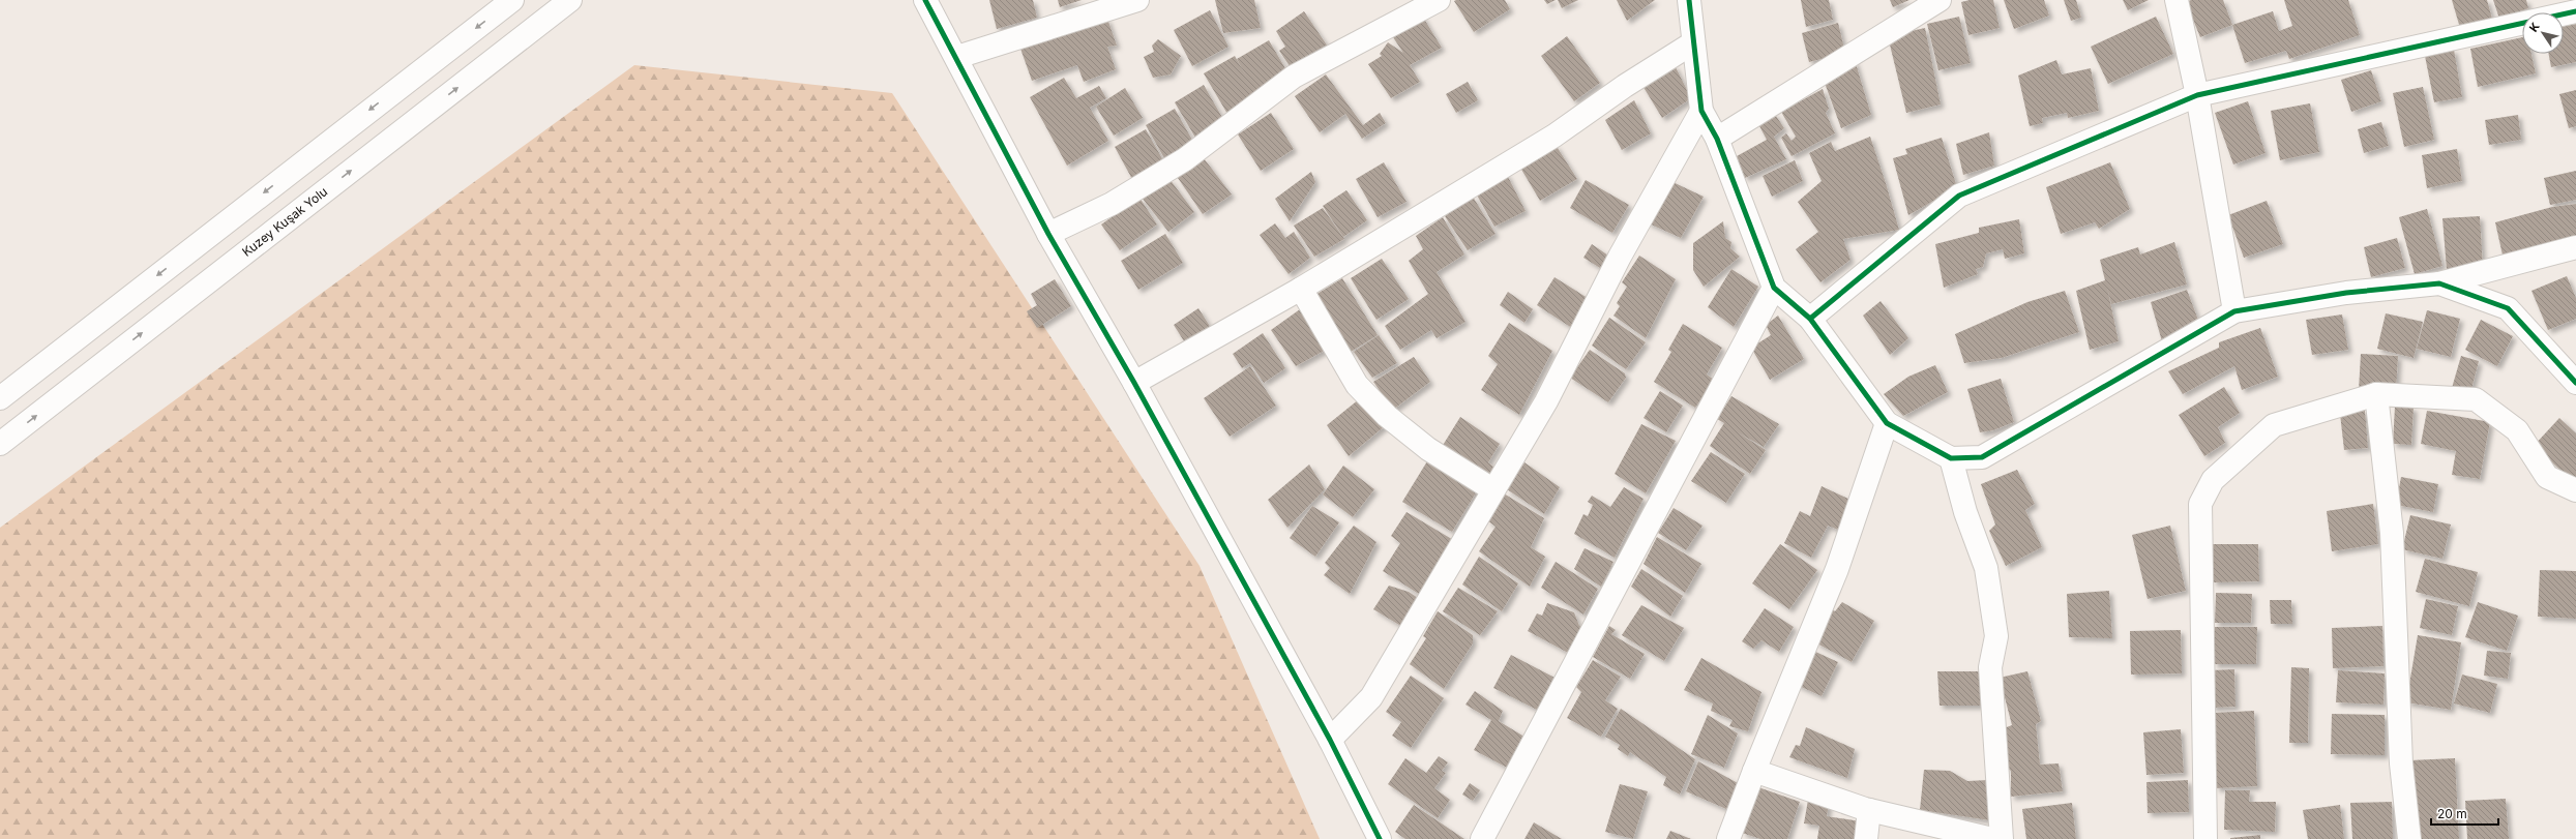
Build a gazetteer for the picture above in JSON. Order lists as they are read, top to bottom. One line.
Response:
{"streets":{"street":["Kuzey Kuşak Yolu"]},"scale_bar":"20 m","north":"top left"}
